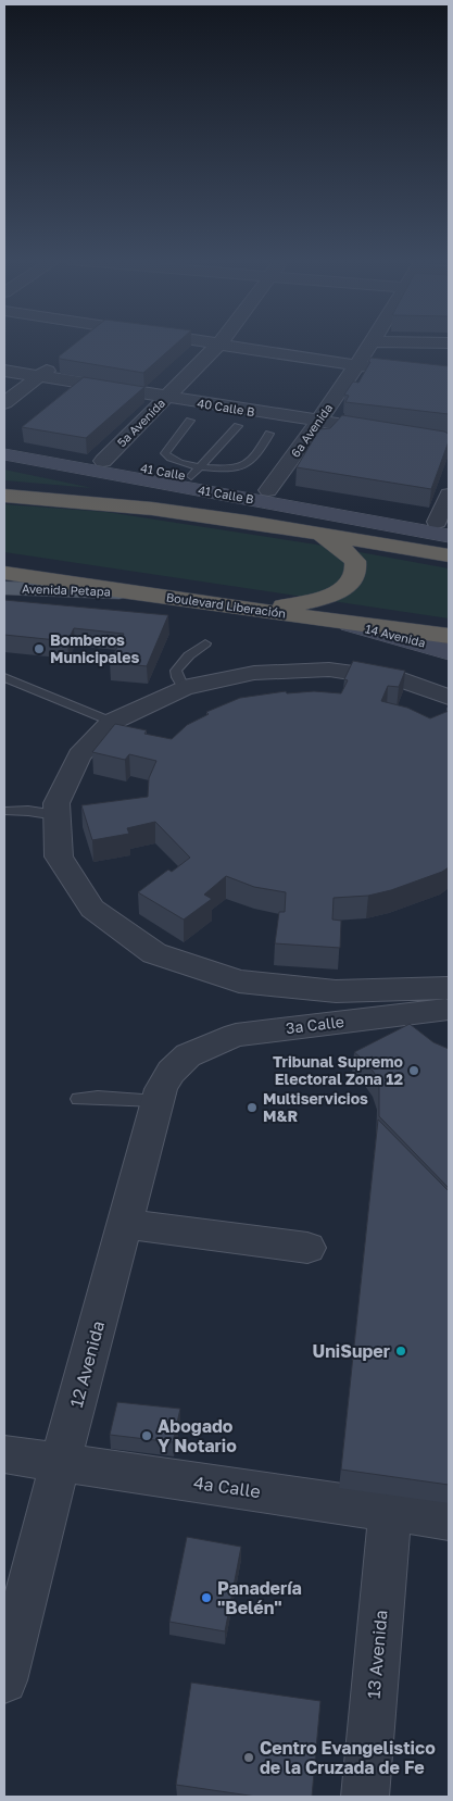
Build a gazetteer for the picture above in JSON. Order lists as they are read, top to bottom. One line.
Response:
{"streets":{"highway":["Boulevard Liberación"],"main road":["41 Calle","41 Calle B","Avenida Petapa","14 Avenida"],"street":["40 Calle B","5a Avenida","6a Avenida","3a Calle","12 Avenida","4a Calle","13 Avenida"]},"crossings":[["40 Calle B","5a Avenida"],["40 Calle B","6a Avenida"],["5a Avenida","41 Calle"],["6a Avenida","41 Calle"],["41 Calle","41 Calle B"],["Avenida Petapa","Boulevard Liberación"],["Boulevard Liberación","14 Avenida"],["3a Calle","12 Avenida"],["12 Avenida","4a Calle"],["4a Calle","13 Avenida"]],"places":["Bomberos Municipales","Tribunal Supremo Electoral Zona 12","Multiservicios M&R","UniSuper","Abogado Y Notario","Panadería \"Belén\"","Centro Evangelistico de la Cruzada de Fe"]}
